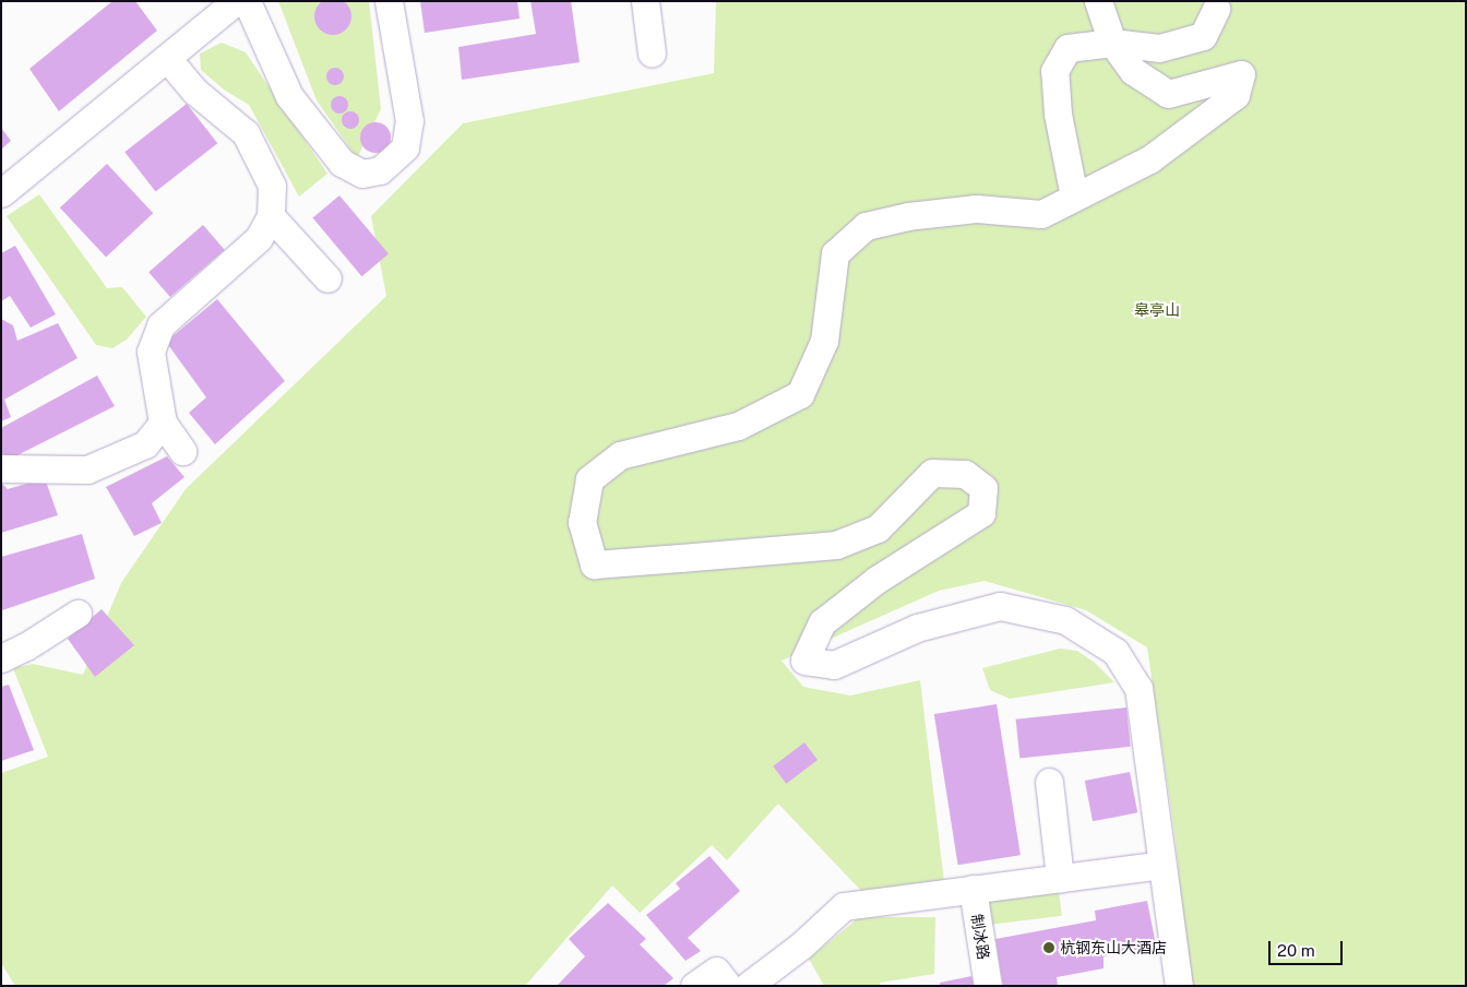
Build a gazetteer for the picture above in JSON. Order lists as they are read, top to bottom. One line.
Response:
{"streets":{"street":["制冰路"]},"parks":["皋亭山"],"places":["杭钢东山大酒店"],"scale_bar":"20 m"}
